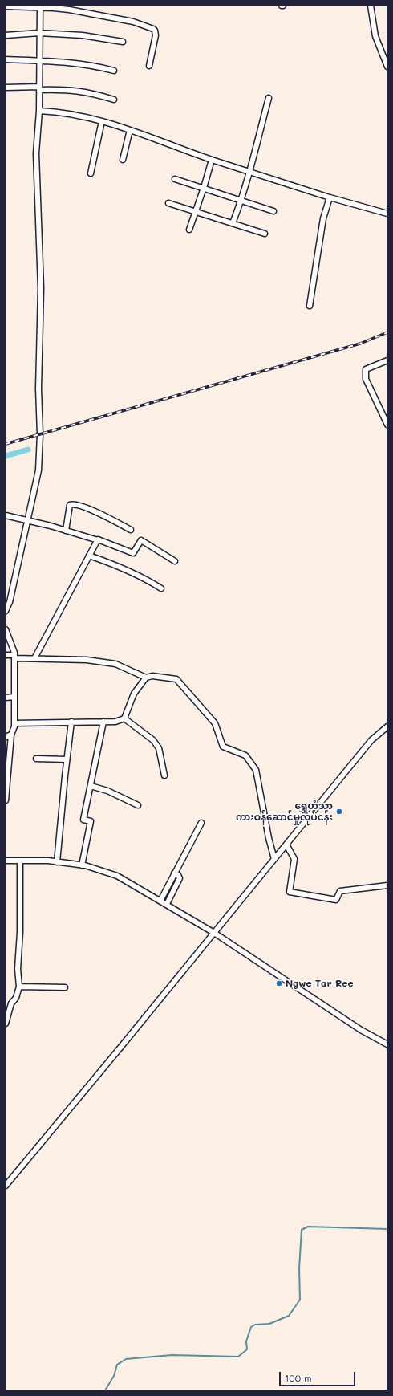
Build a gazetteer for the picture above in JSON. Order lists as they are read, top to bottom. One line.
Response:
{"places":["ရွှေဟံသာ ကားဝန်ဆောင်မှုလုပ်ငန်း","Ngwe Tar Ree"],"scale_bar":"100 m"}
